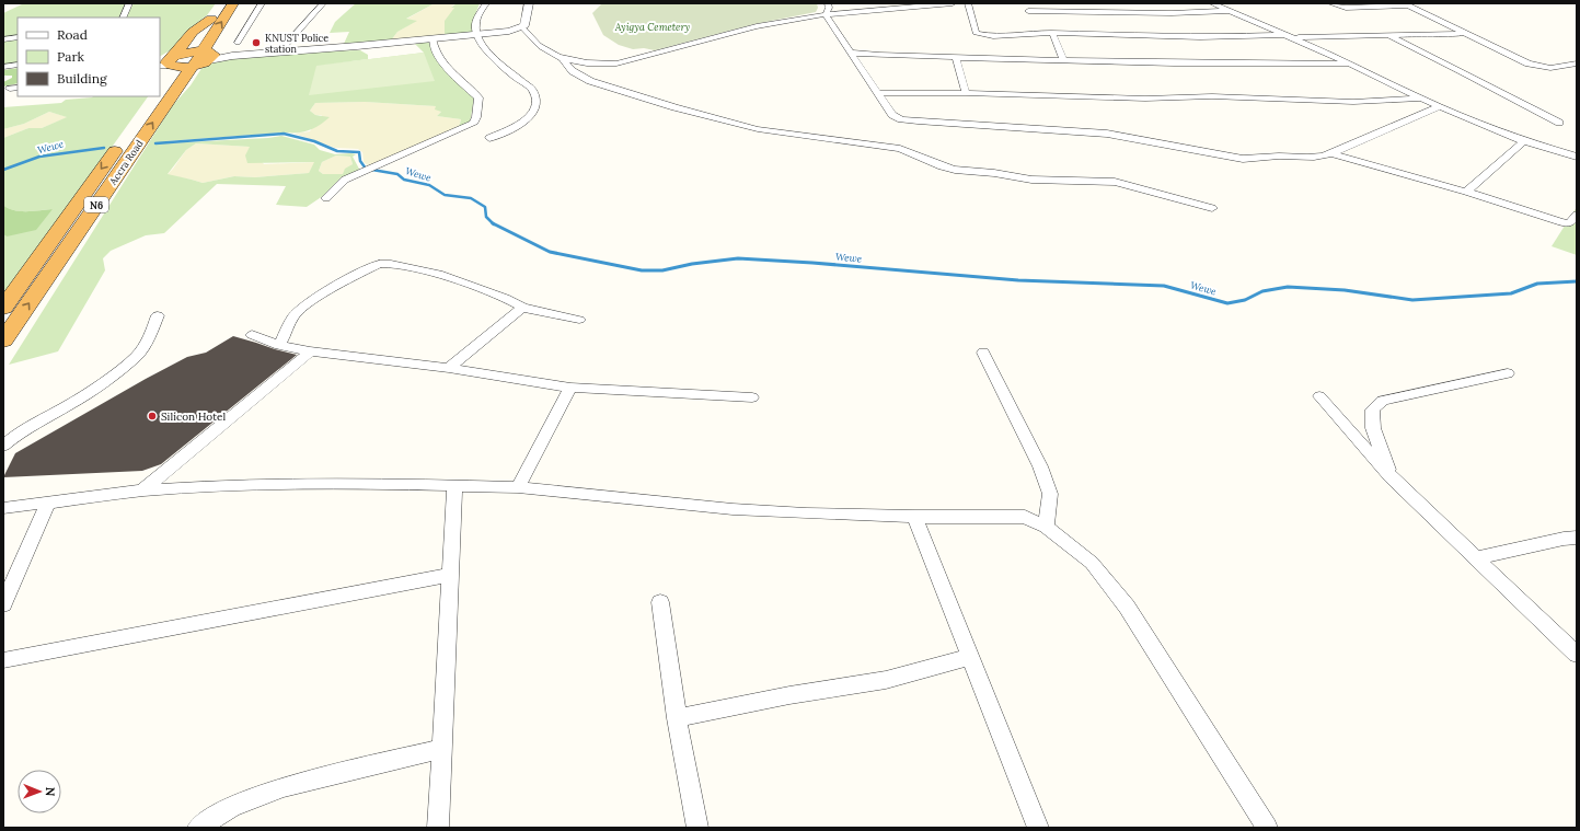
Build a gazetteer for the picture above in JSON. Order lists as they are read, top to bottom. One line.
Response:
{"streets":{"highway":["Accra Road","N6"]},"crossings":[["Accra Road","N6"]],"water":["Wewe"],"parks":["Ayigya Cemetery"],"places":["KNUST Police station","Silicon Hotel"],"legend":["Road","Park","Building"],"north":"right"}
